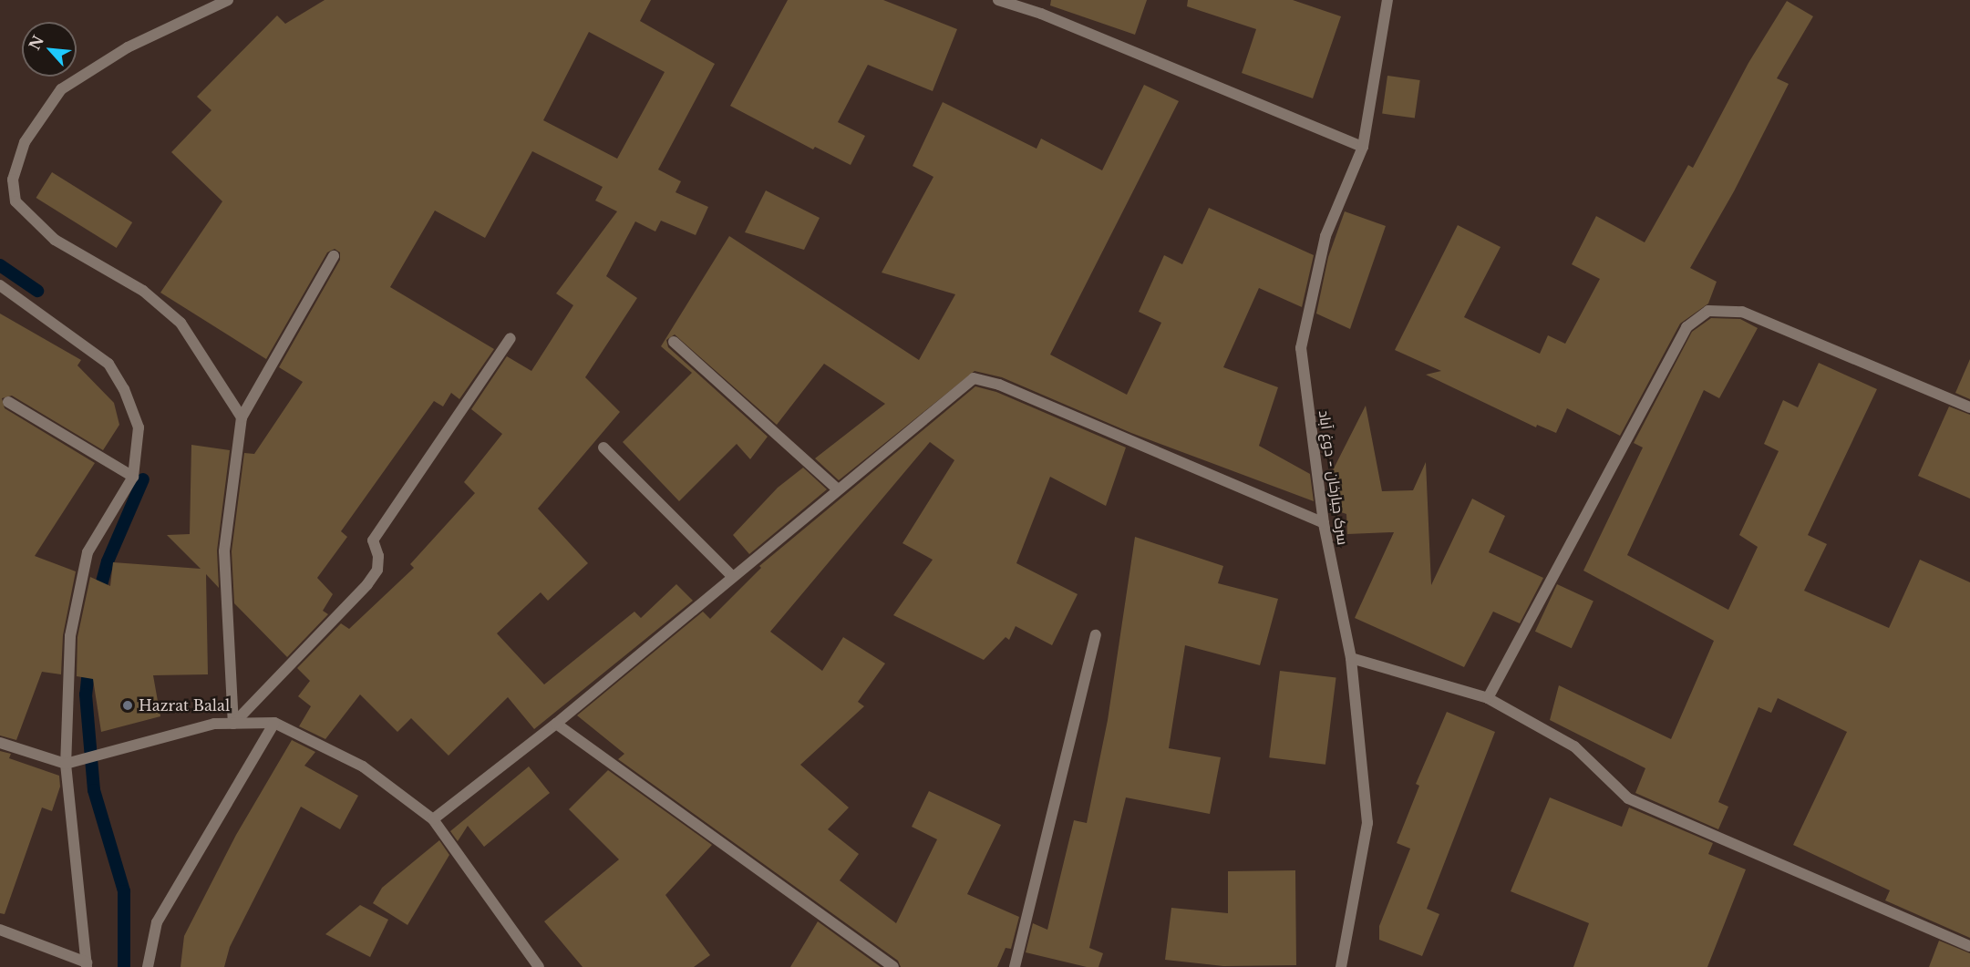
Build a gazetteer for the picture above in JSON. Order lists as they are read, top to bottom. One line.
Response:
{"streets":{"street":["سرک جبارخان - دوغ آباد"]},"places":["Hazrat Balal"],"north":"top left"}
